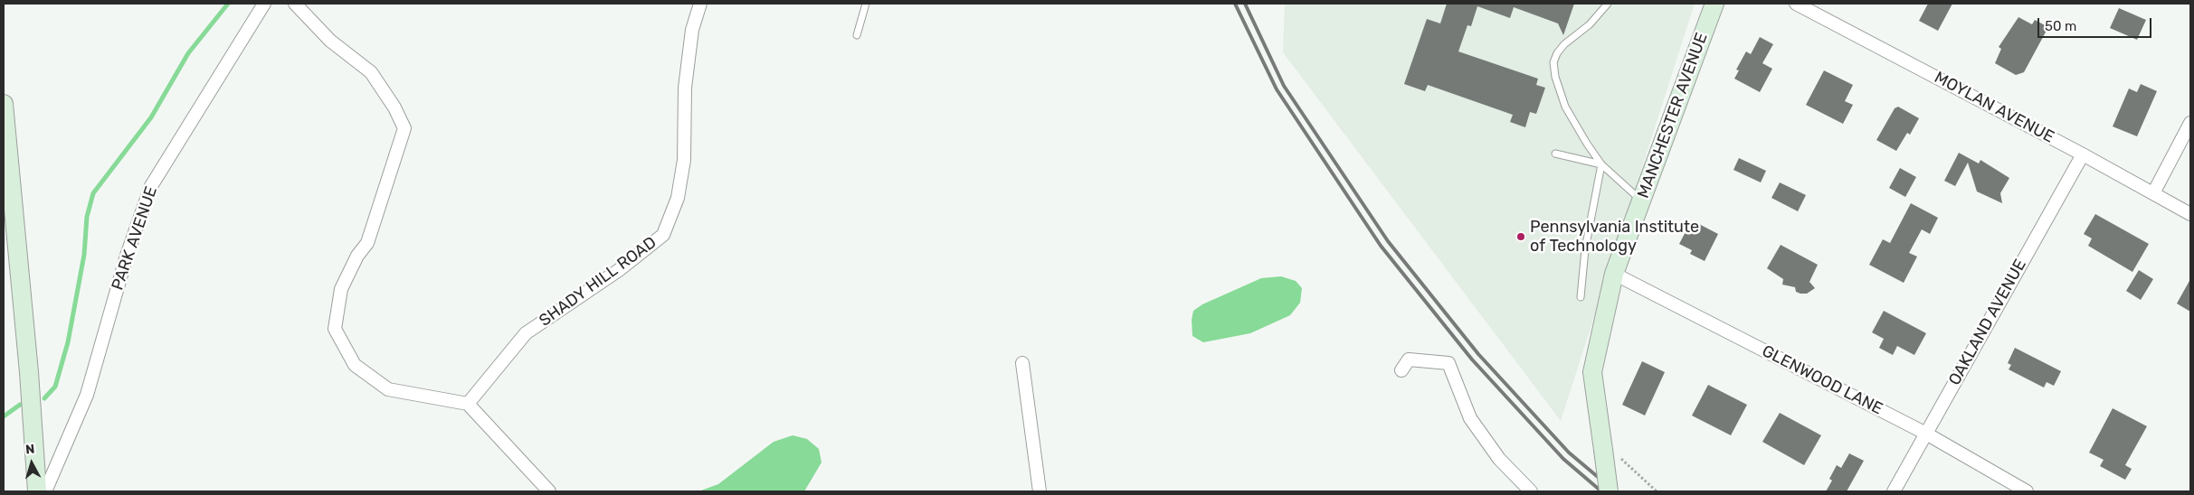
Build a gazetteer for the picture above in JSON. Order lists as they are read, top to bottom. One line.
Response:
{"streets":{"street":["MOYLAN AVENUE","MANCHESTER AVENUE","PARK AVENUE","SHADY HILL ROAD","OAKLAND AVENUE","GLENWOOD LANE"]},"crossings":[["MOYLAN AVENUE","OAKLAND AVENUE"],["MANCHESTER AVENUE","GLENWOOD LANE"],["OAKLAND AVENUE","GLENWOOD LANE"]],"places":["Pennsylvania Institute of Technology"],"scale_bar":"50 m","north":"top"}
